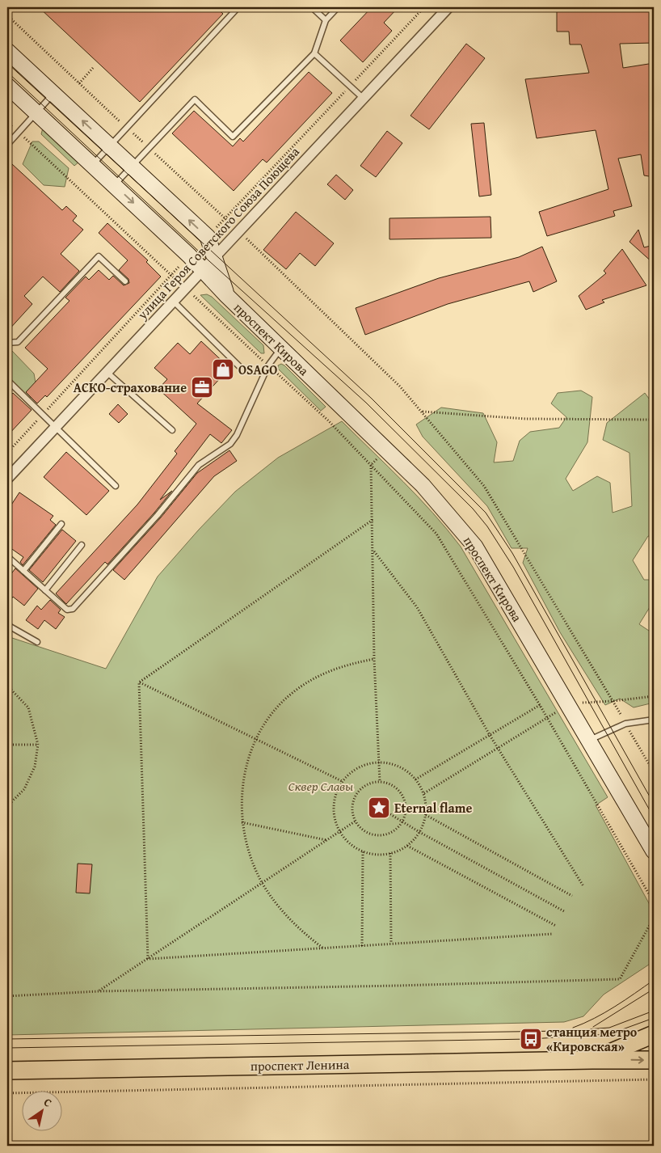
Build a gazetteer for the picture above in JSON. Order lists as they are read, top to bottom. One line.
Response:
{"streets":{"main road":["проспект Ленина"],"street":["улица Героя Советского Союза Поющева","проспект Кирова"]},"crossings":[["улица Героя Советского Союза Поющева","проспект Кирова"]],"parks":["Сквер Славы"],"places":{"shop":["OSAGO"],"office":["АСКО-страхование"],"place":["Eternal flame"],"bus stop":["станция метро «Кировская»"]},"north":"top right"}
